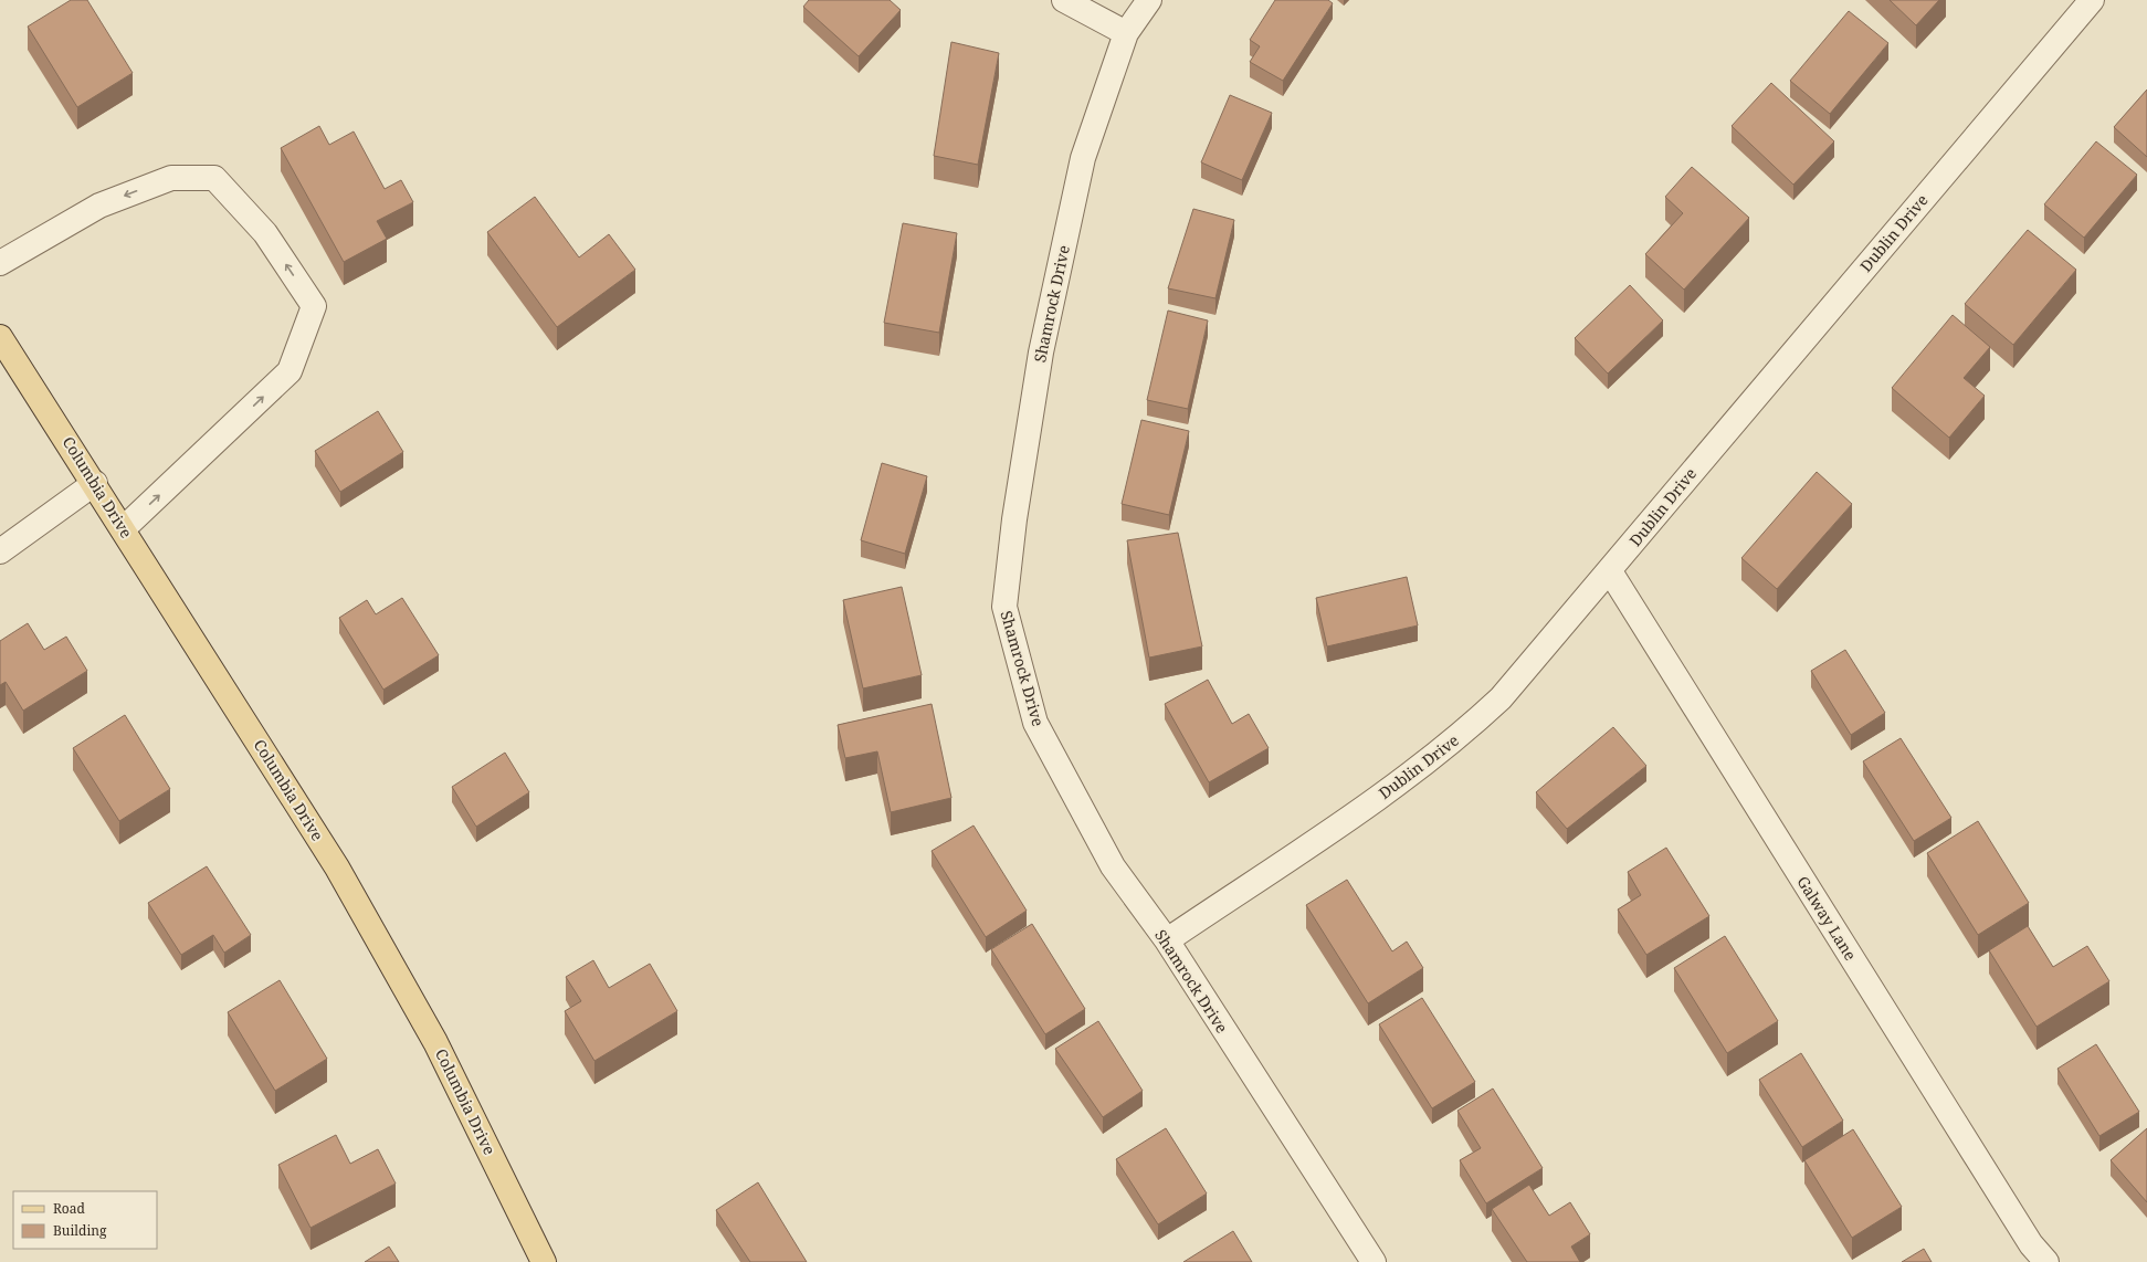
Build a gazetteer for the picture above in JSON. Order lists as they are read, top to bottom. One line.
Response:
{"streets":{"main road":["Columbia Drive"],"street":["Dublin Drive","Shamrock Drive","Galway Lane"]},"crossings":[["Dublin Drive","Shamrock Drive"],["Dublin Drive","Galway Lane"]],"legend":["Road","Building"]}
